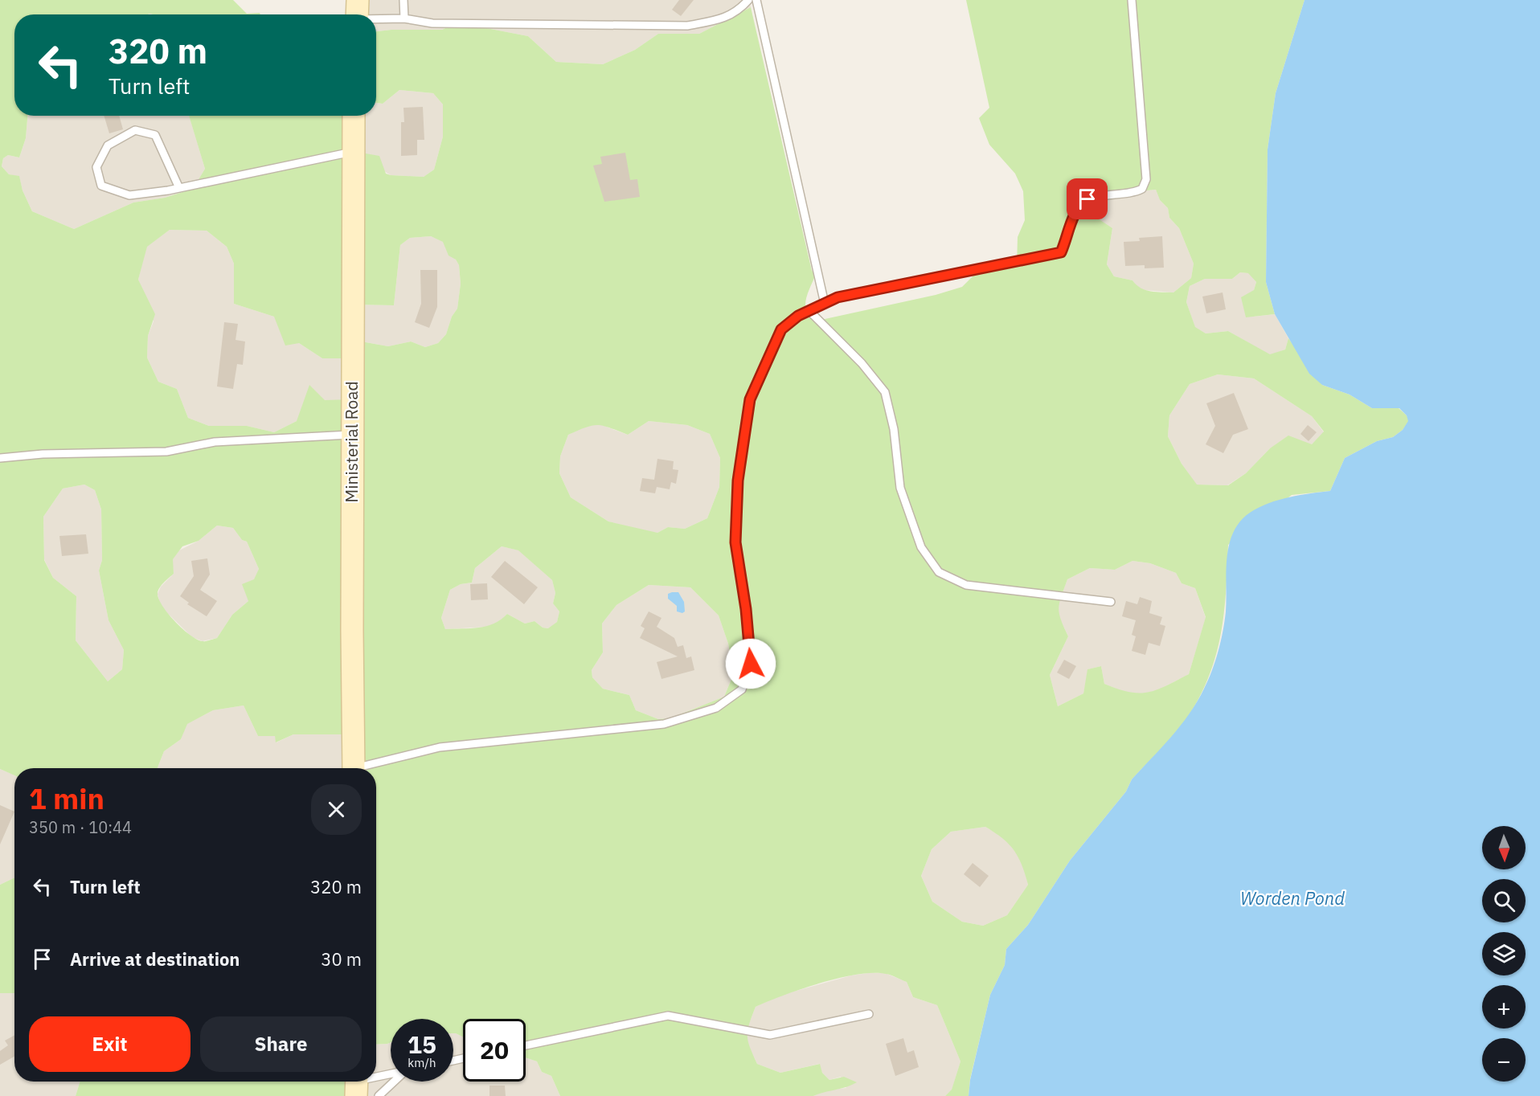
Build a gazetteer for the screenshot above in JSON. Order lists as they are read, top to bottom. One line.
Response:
{"streets":{"main road":["Ministerial Road"]},"water":["Worden Pond"],"north":"bottom","page":{"turn":["320 m","Turn left"],"heading":["1 min","350 m · 10:44"],"map_buttons":["+","−"],"list":[{"name":"Turn left","value":"320 m"},{"name":"Arrive at destination","value":"30 m"}],"buttons":["Exit","Share"],"speed":"15 km/h","limit":"20"}}
